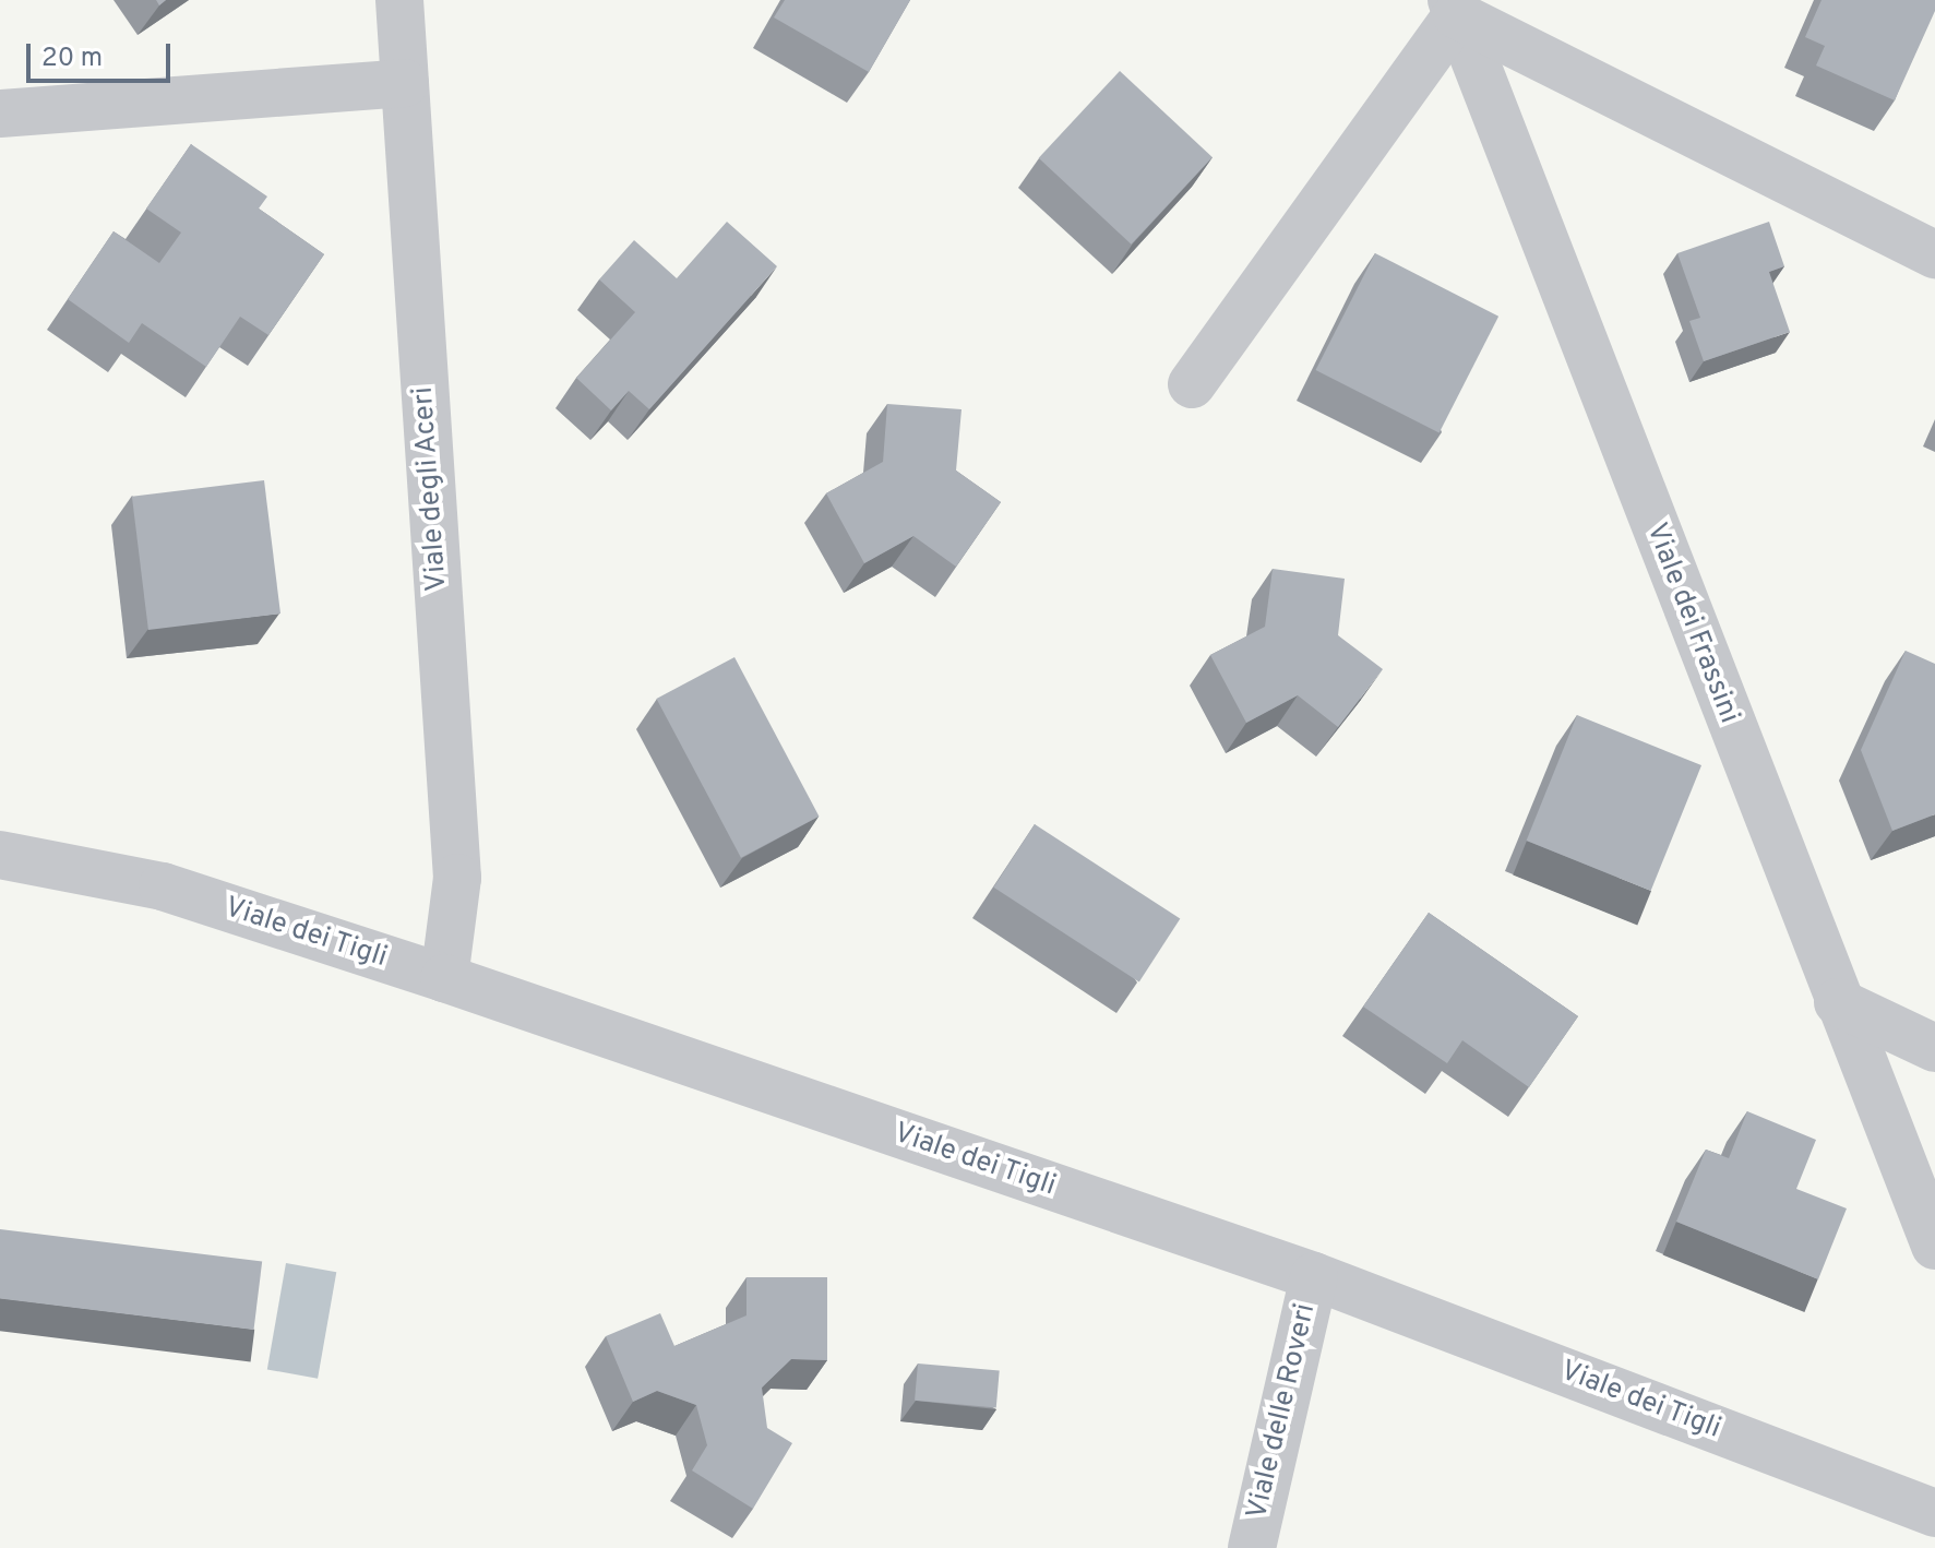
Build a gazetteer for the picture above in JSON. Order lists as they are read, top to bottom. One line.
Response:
{"streets":{"street":["Viale degli Aceri","Viale dei Frassini","Viale dei Tigli","Viale delle Roveri"]},"crossings":[["Viale degli Aceri","Viale dei Tigli"],["Viale dei Tigli","Viale delle Roveri"]],"scale_bar":"20 m"}
